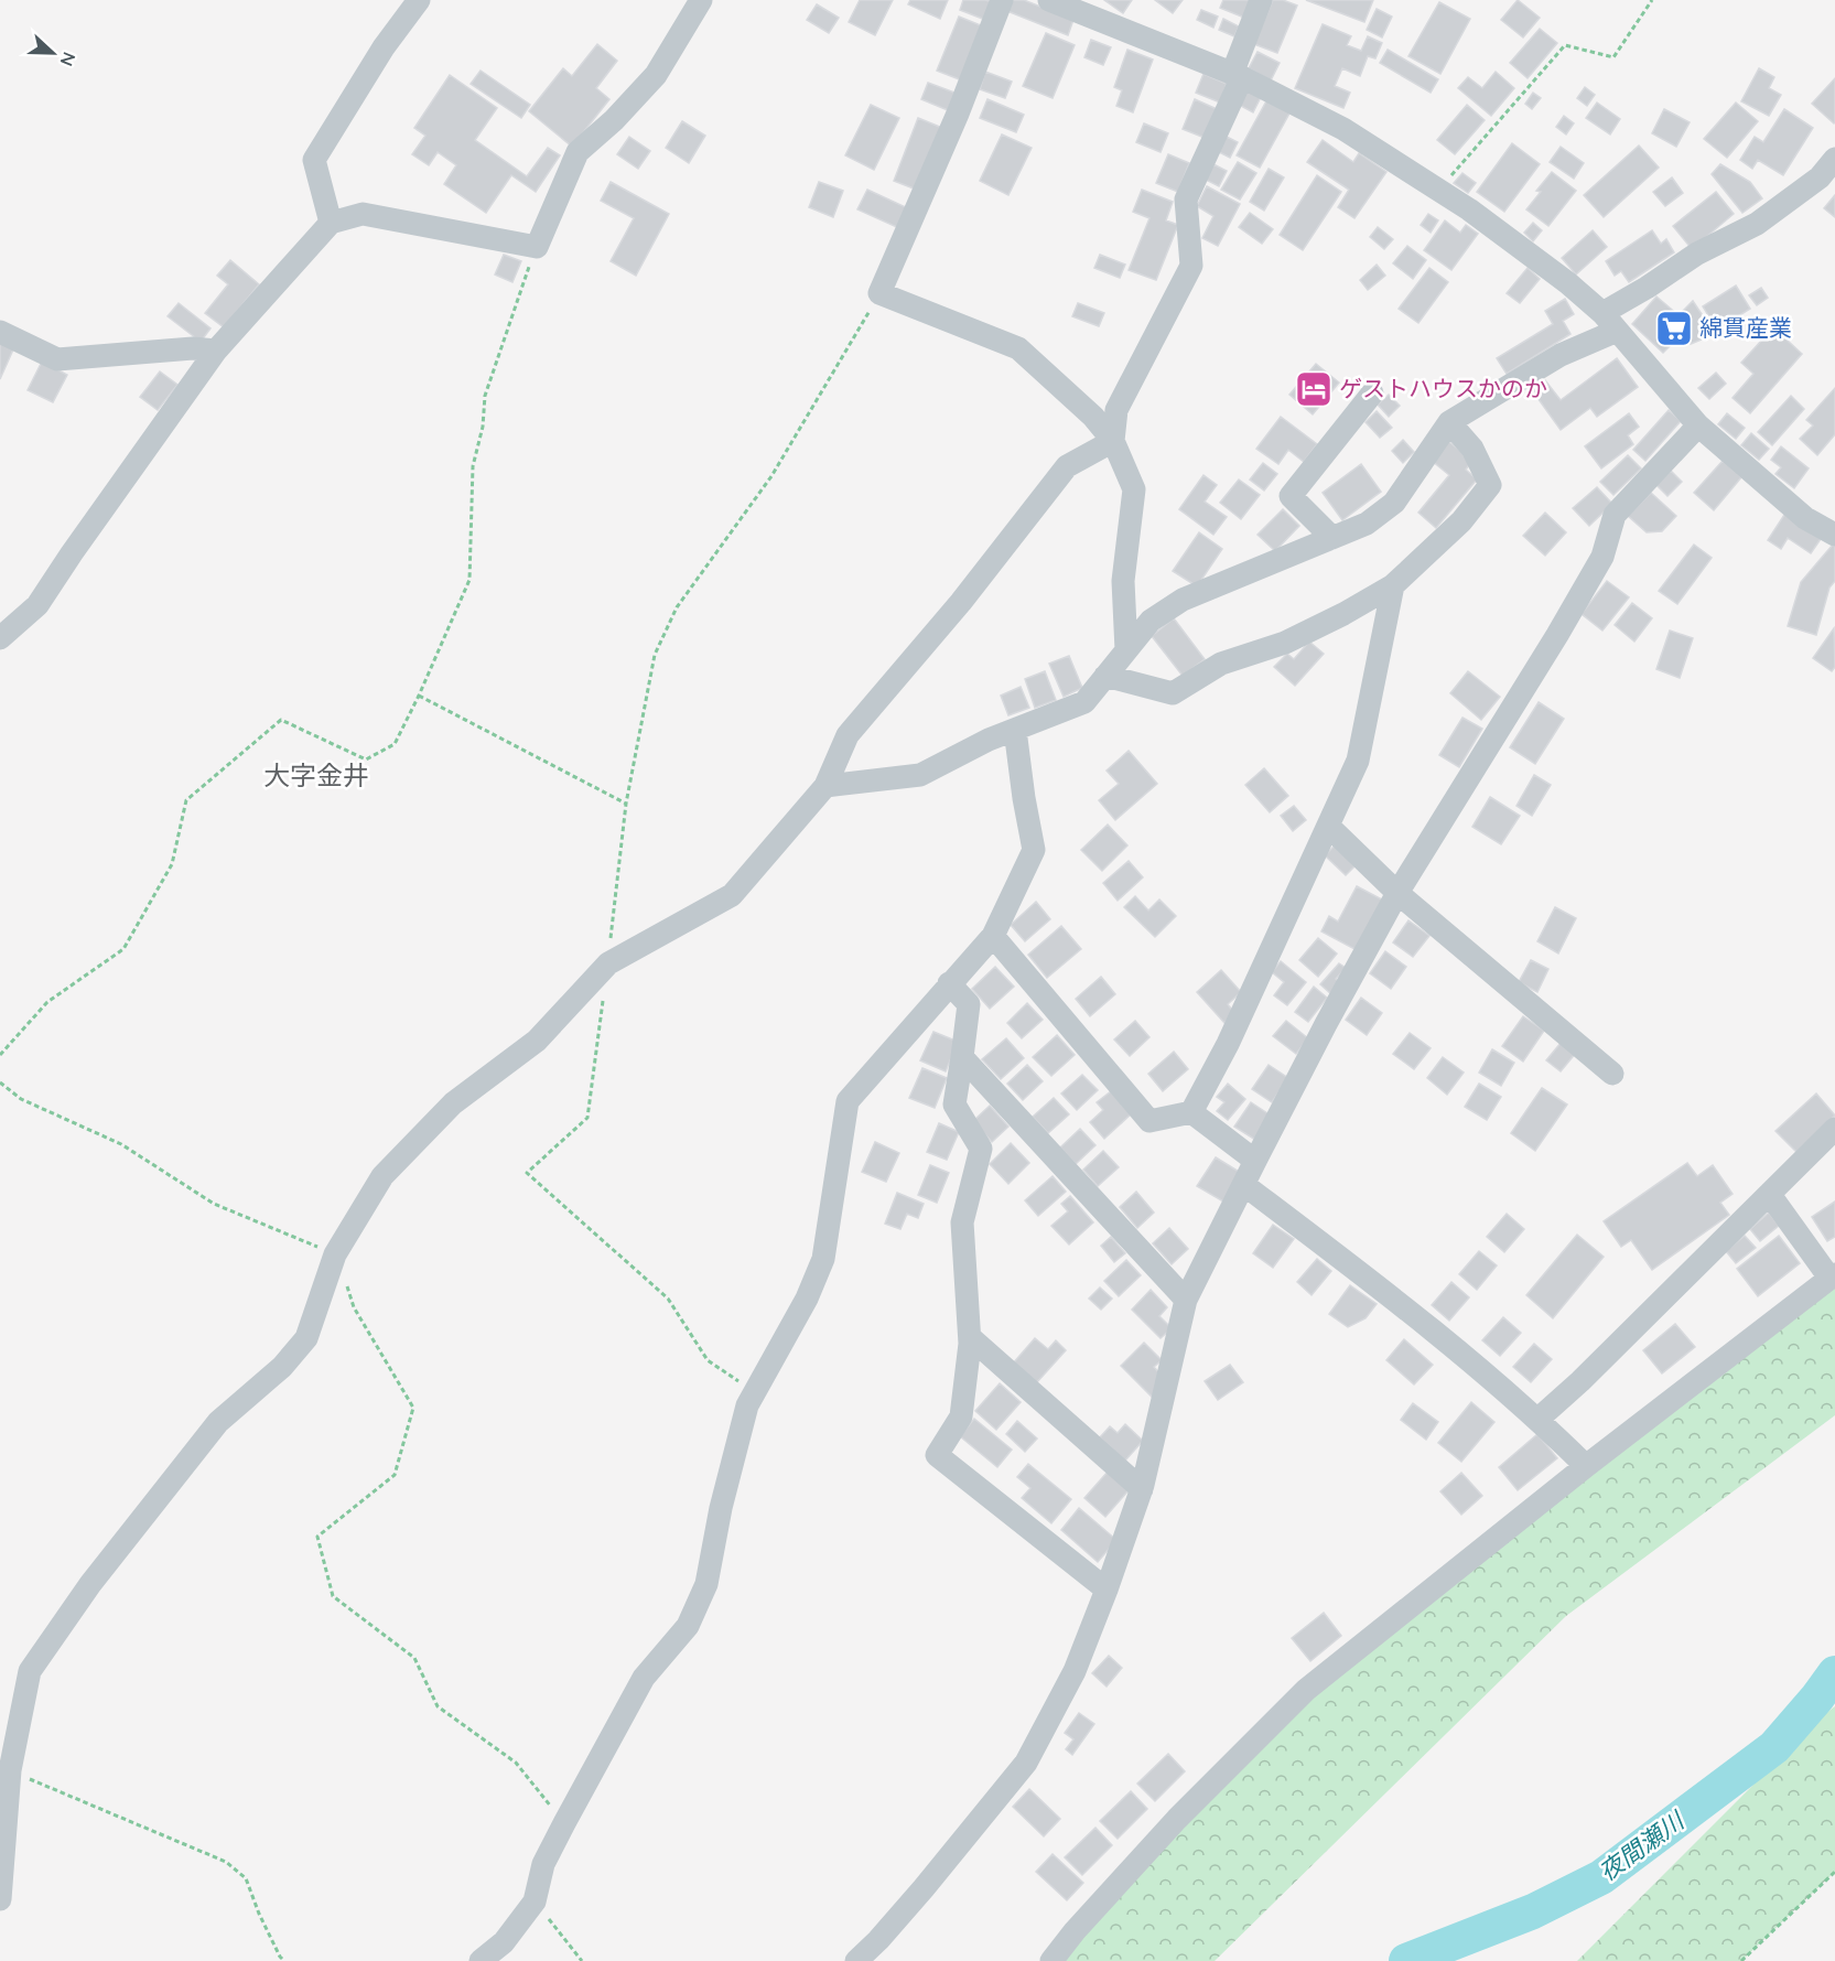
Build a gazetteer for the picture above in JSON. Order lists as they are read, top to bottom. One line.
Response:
{"districts":["大字金井"],"water":["夜間瀬川"],"places":{"supermarket":["綿貫産業"],"hotel":["ゲストハウスかのか"]},"north":"right"}
